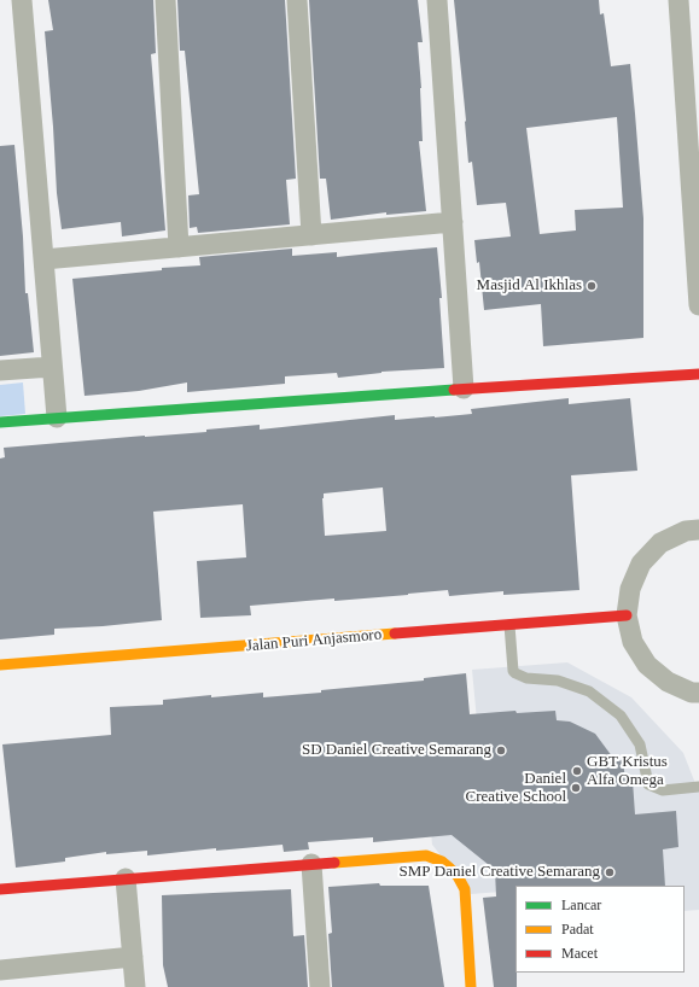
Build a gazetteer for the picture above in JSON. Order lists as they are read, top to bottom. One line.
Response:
{"streets":{"street":["Jalan Puri Anjasmoro"]},"places":["Masjid Al Ikhlas","SD Daniel Creative Semarang","GBT Kristus Alfa Omega","Daniel Creative School","SMP Daniel Creative Semarang"],"legend":["Lancar","Padat","Macet"]}
